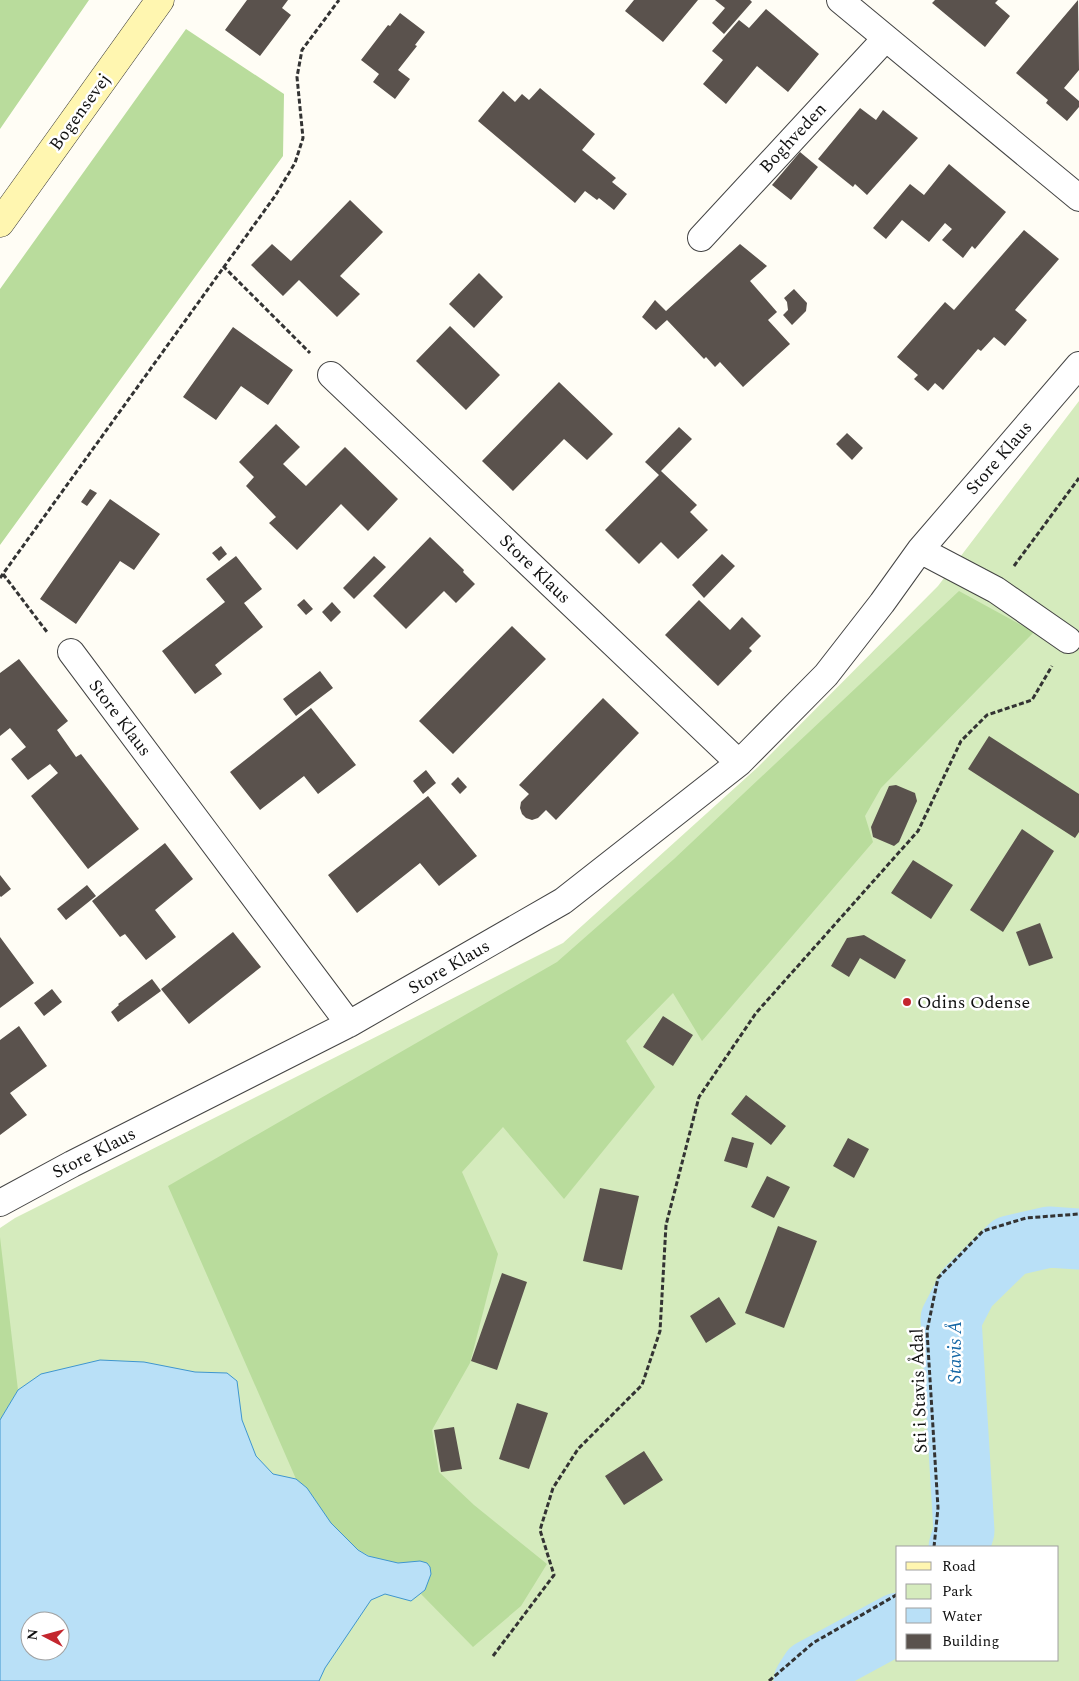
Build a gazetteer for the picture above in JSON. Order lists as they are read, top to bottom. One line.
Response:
{"streets":{"main road":["Bogensevej"],"street":["Boghveden","Store Klaus"],"path":["Sti i Stavis Ådal"]},"water":["Stavis Å"],"places":["Odins Odense"],"legend":["Road","Park","Water","Building"],"north":"left"}
